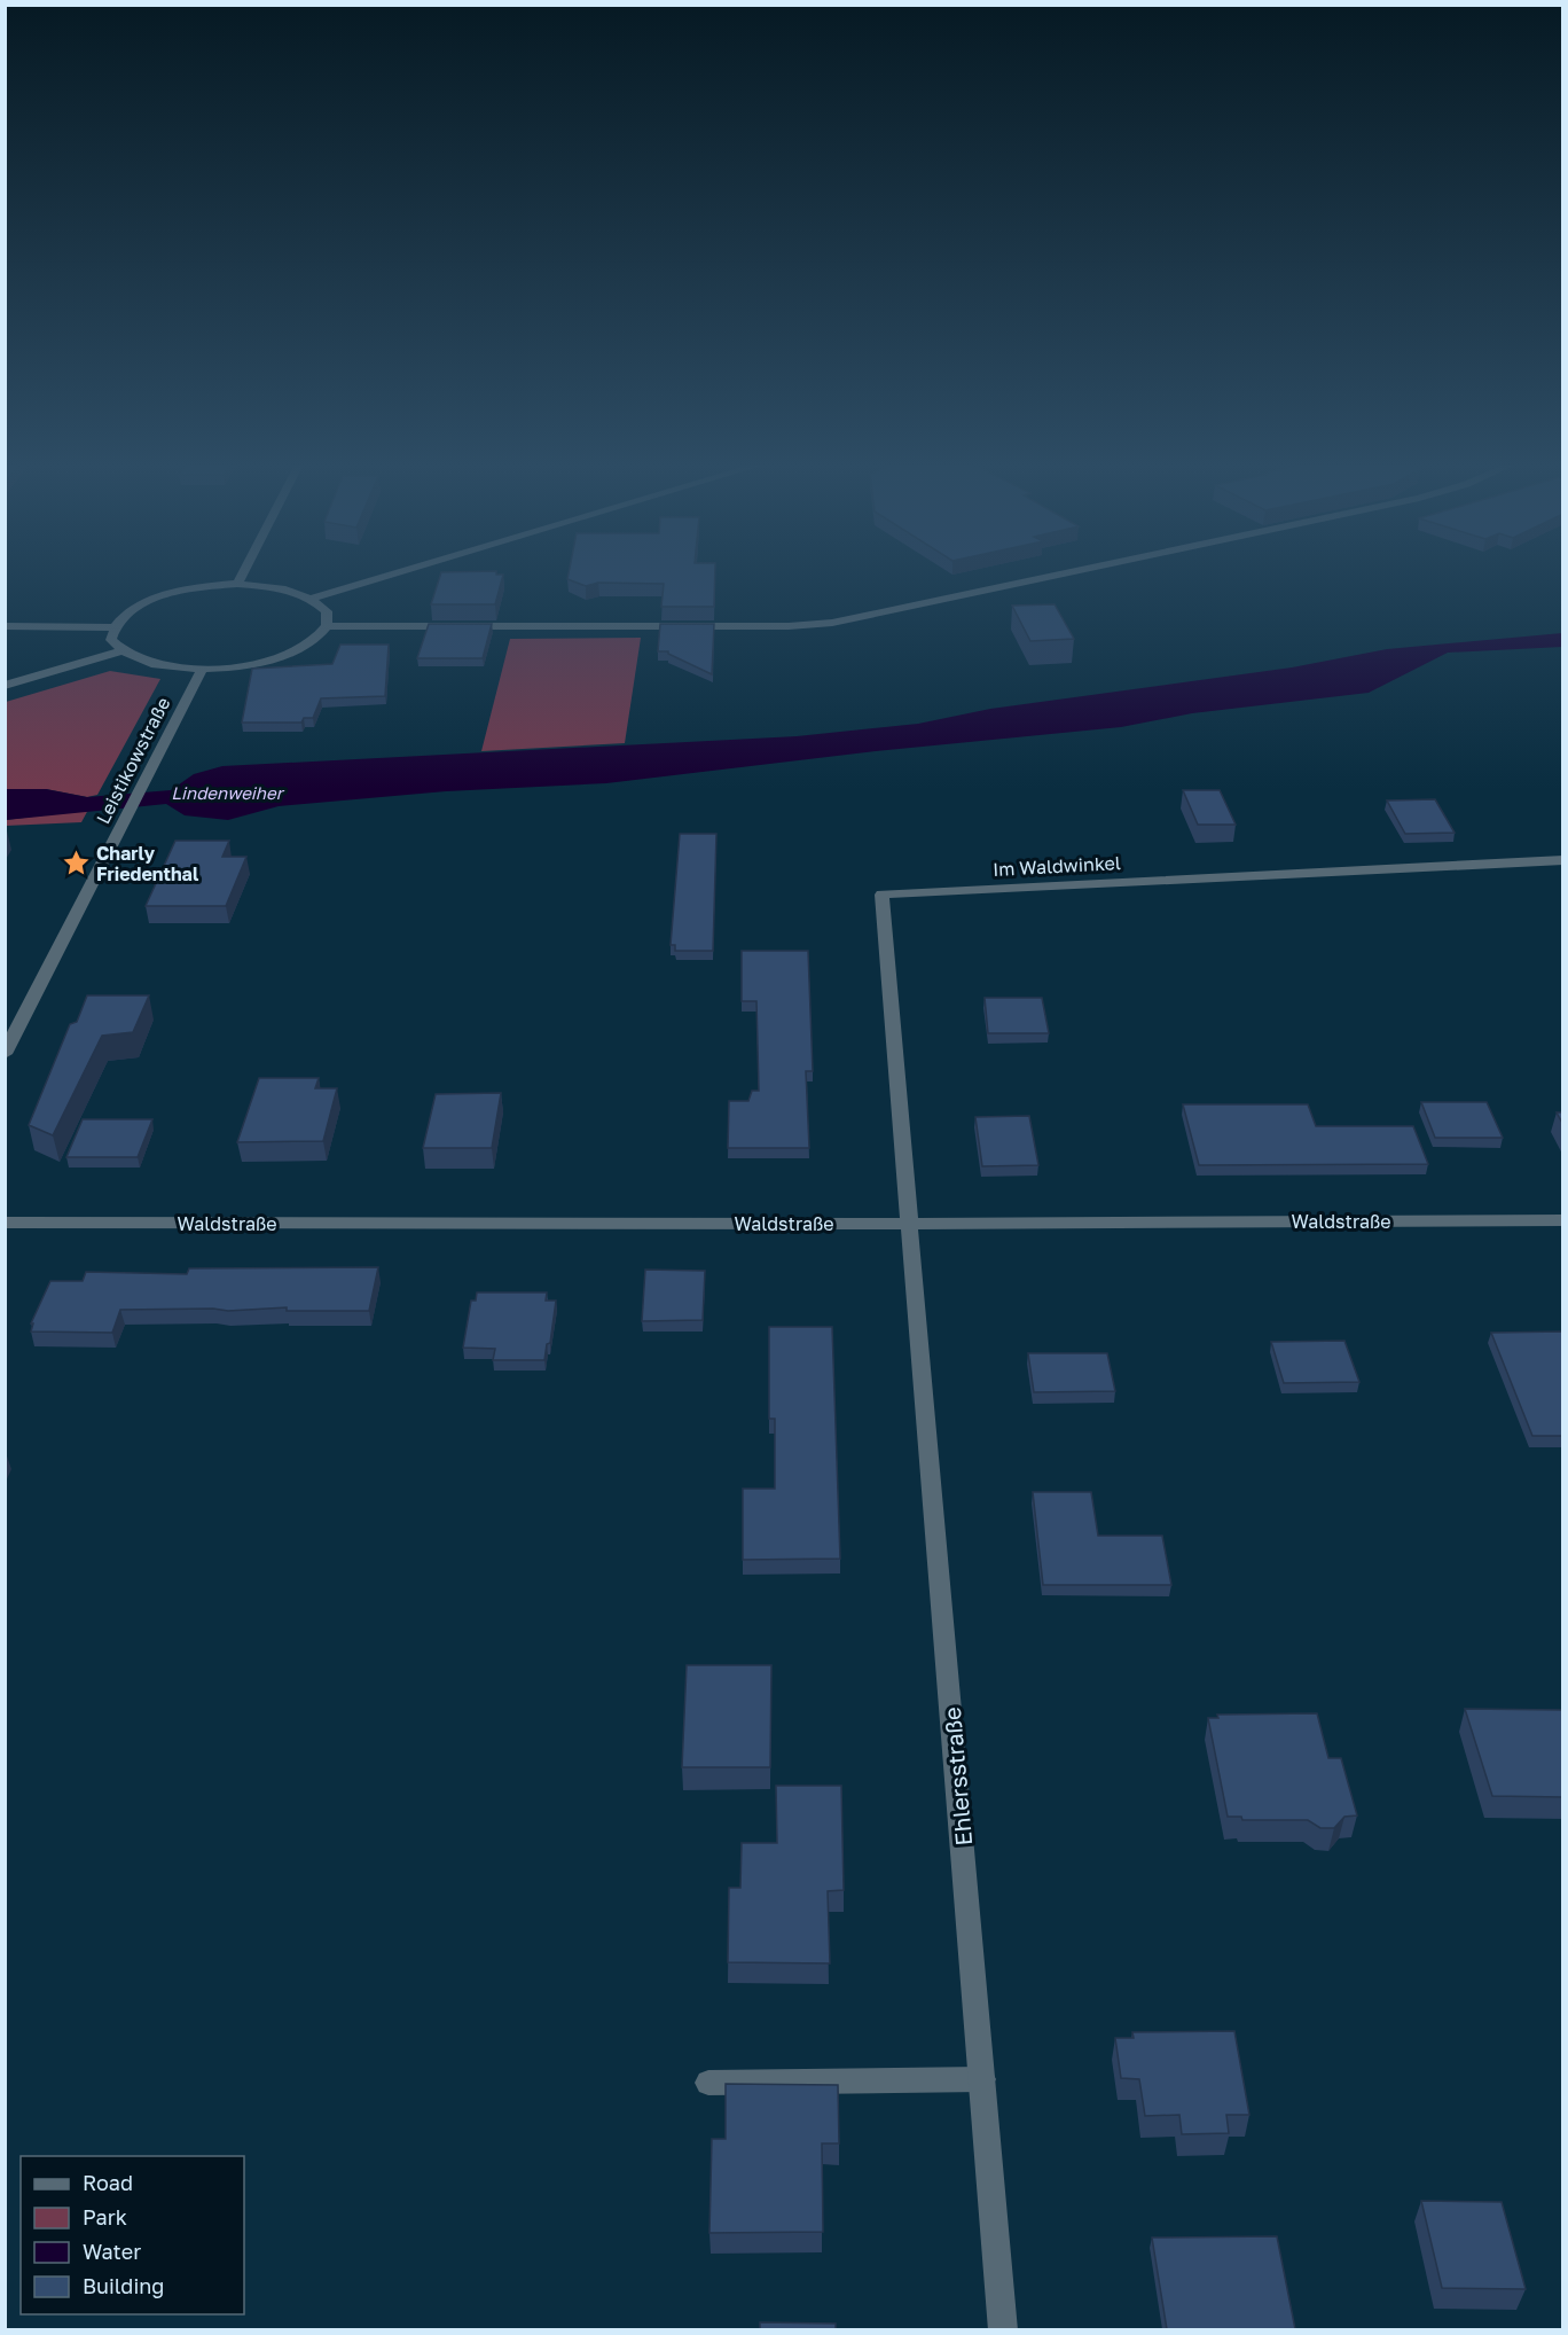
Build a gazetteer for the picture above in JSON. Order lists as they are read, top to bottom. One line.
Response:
{"streets":{"street":["Leistikowstraße","Im Waldwinkel","Waldstraße","Ehlersstraße"]},"crossings":[["Im Waldwinkel","Waldstraße"],["Im Waldwinkel","Ehlersstraße"],["Waldstraße","Ehlersstraße"]],"water":["Lindenweiher"],"places":{"place":["Charly Friedenthal"]},"legend":["Road","Park","Water","Building"]}
